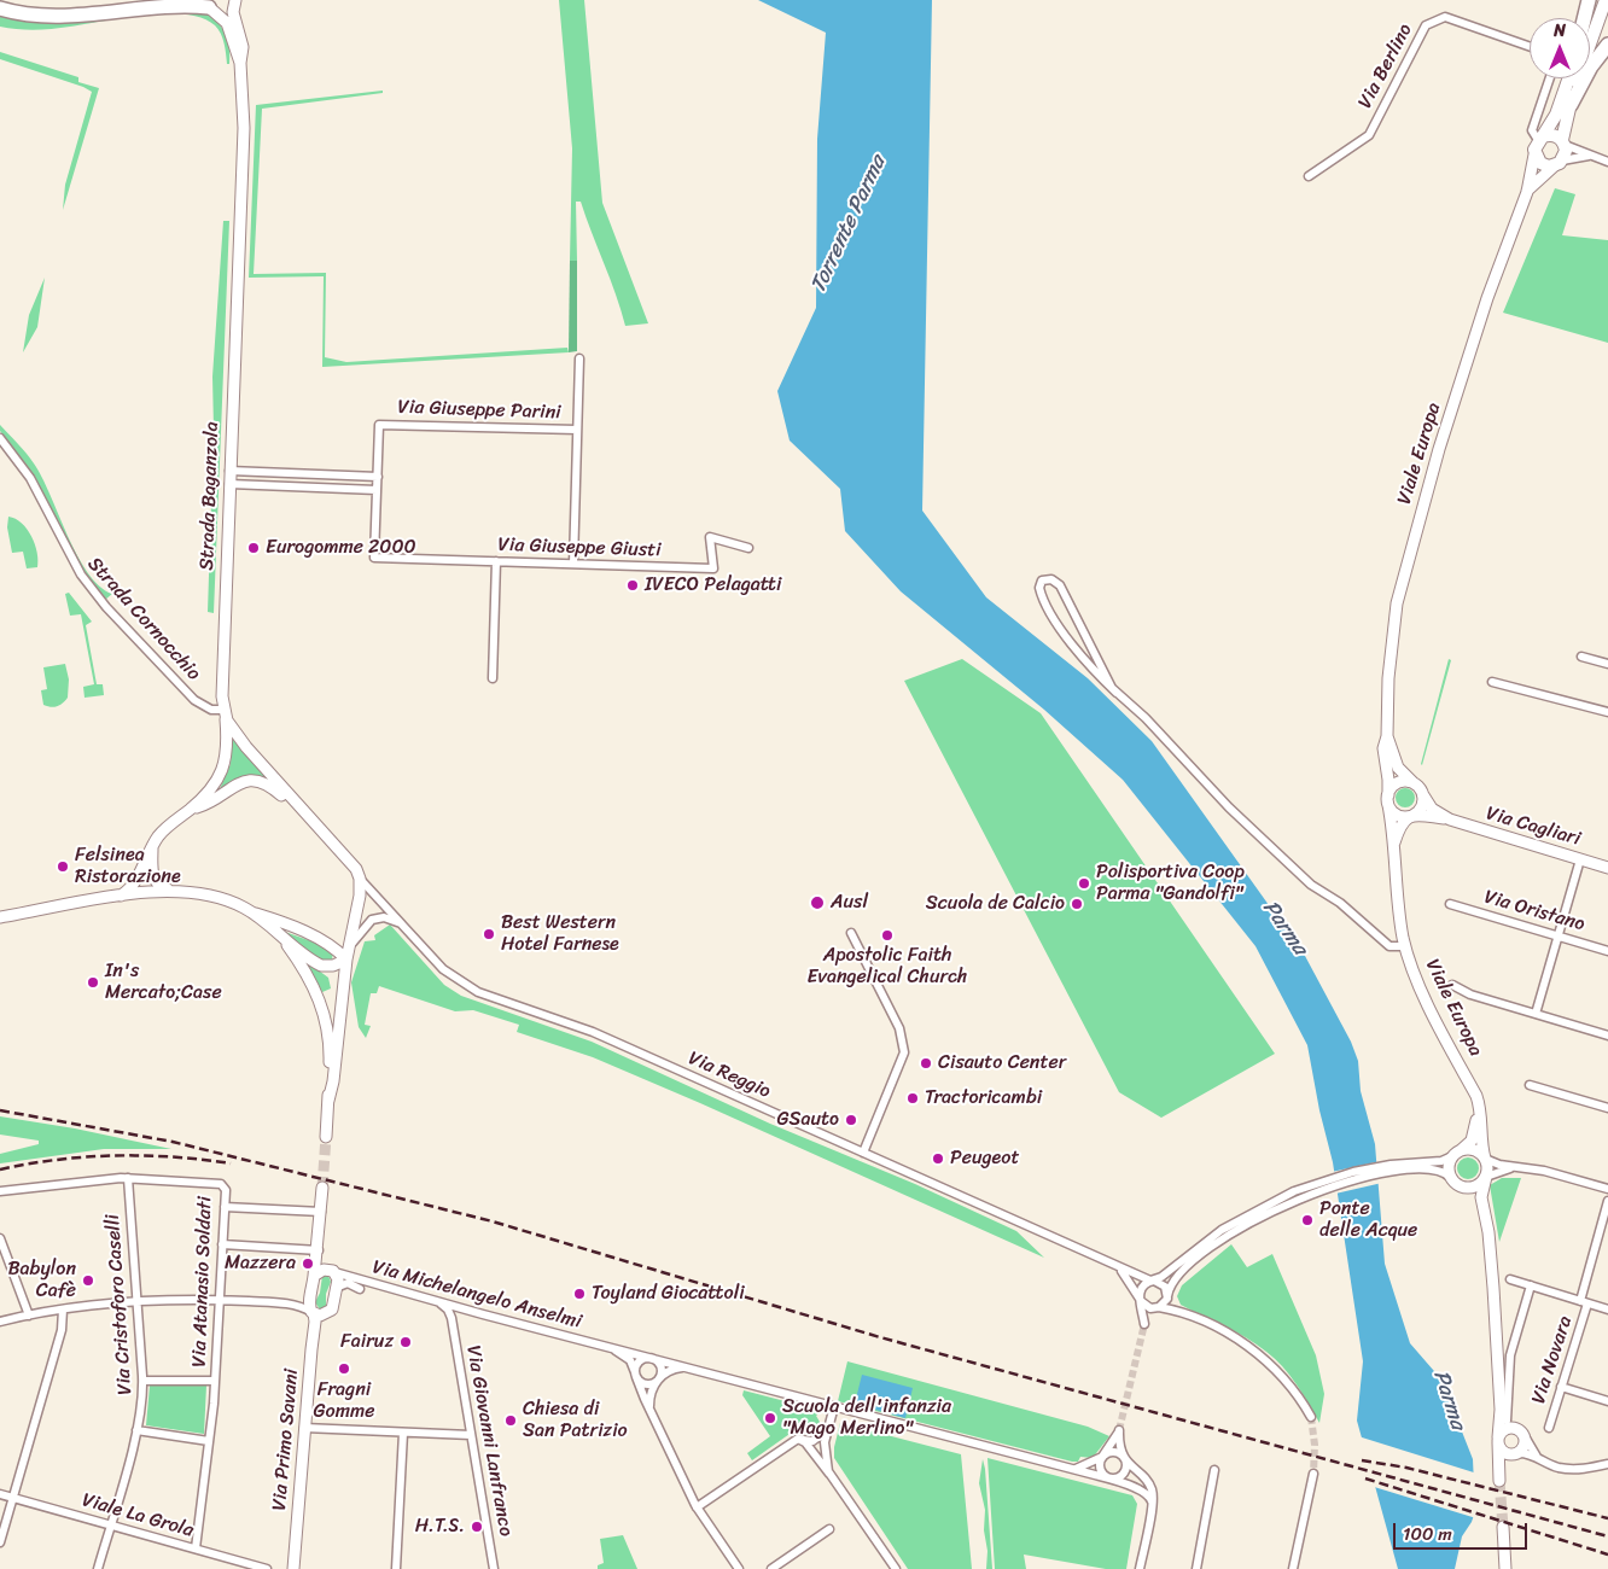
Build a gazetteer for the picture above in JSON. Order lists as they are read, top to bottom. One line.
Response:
{"streets":{"street":["Via Berlino","Via Giuseppe Parini","Viale Europa","Strada Baganzola","Via Giuseppe Giusti","Strada Cornocchio","Via Cagliari","Via Oristano","Via Reggio","Via Atanasio Soldati","Via Michelangelo Anselmi","Via Cristoforo Caselli","Via Novara","Via Primo Savani","Via Giovanni Lanfranco","Viale La Grola"]},"crossings":[["Viale Europa","Via Cagliari"],["Strada Baganzola","Strada Cornocchio"],["Strada Baganzola","Via Reggio"],["Via Atanasio Soldati","Via Cristoforo Caselli"],["Via Cristoforo Caselli","Viale La Grola"]],"water":["Torrente Parma","Parma"],"places":["Eurogomme 2000","IVECO Pelagatti","Felsinea Ristorazione","Polisportiva Coop Parma \"Gandolfi\"","Ausl","Scuola de Calcio","Best Western Hotel Farnese","Apostolic Faith Evangelical Church","In's Mercato;Case","Cisauto Center","Tractoricambi","GSauto","Peugeot","Ponte delle Acque","Mazzera","Babylon Cafè","Toyland Giocattoli","Fairuz","Fragni Gomme","Scuola dell'infanzia \"Mago Merlino\"","Chiesa di San Patrizio","H.T.S."],"scale_bar":"100 m","north":"top"}
